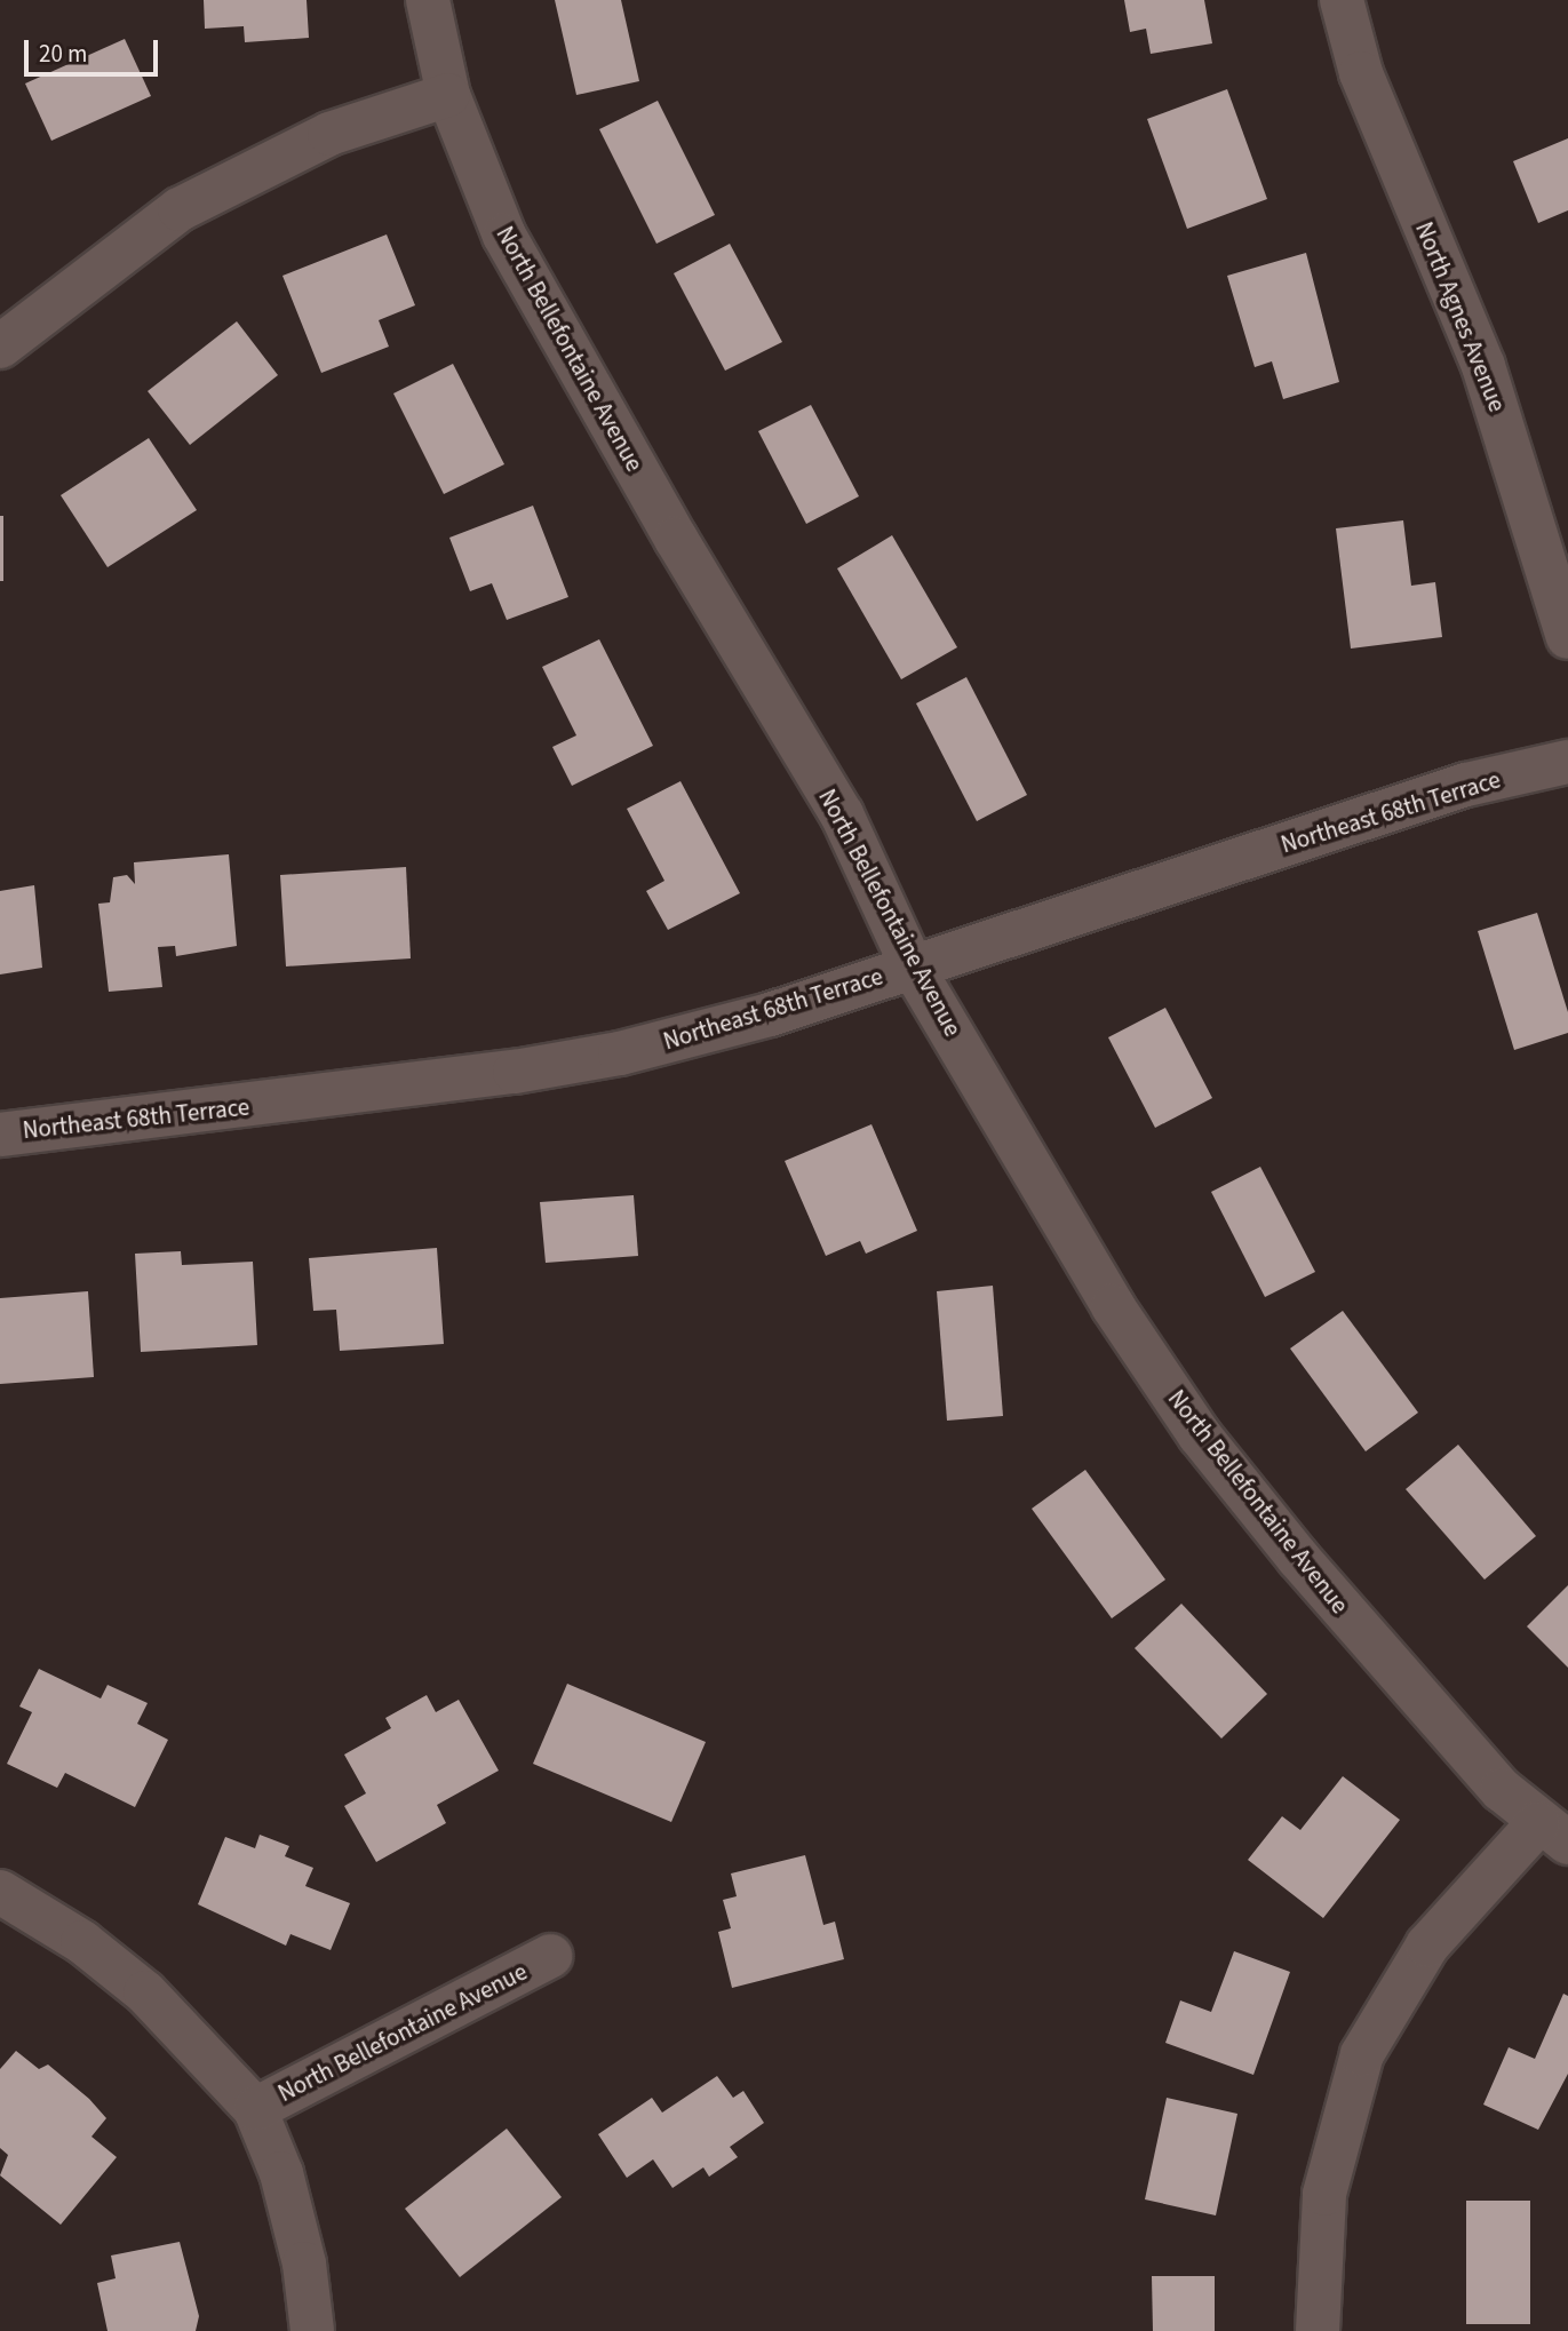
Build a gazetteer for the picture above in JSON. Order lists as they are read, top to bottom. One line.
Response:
{"streets":{"street":["North Agnes Avenue","North Bellefontaine Avenue","Northeast 68th Terrace"]},"crossings":[["North Bellefontaine Avenue","Northeast 68th Terrace"]],"scale_bar":"20 m"}
